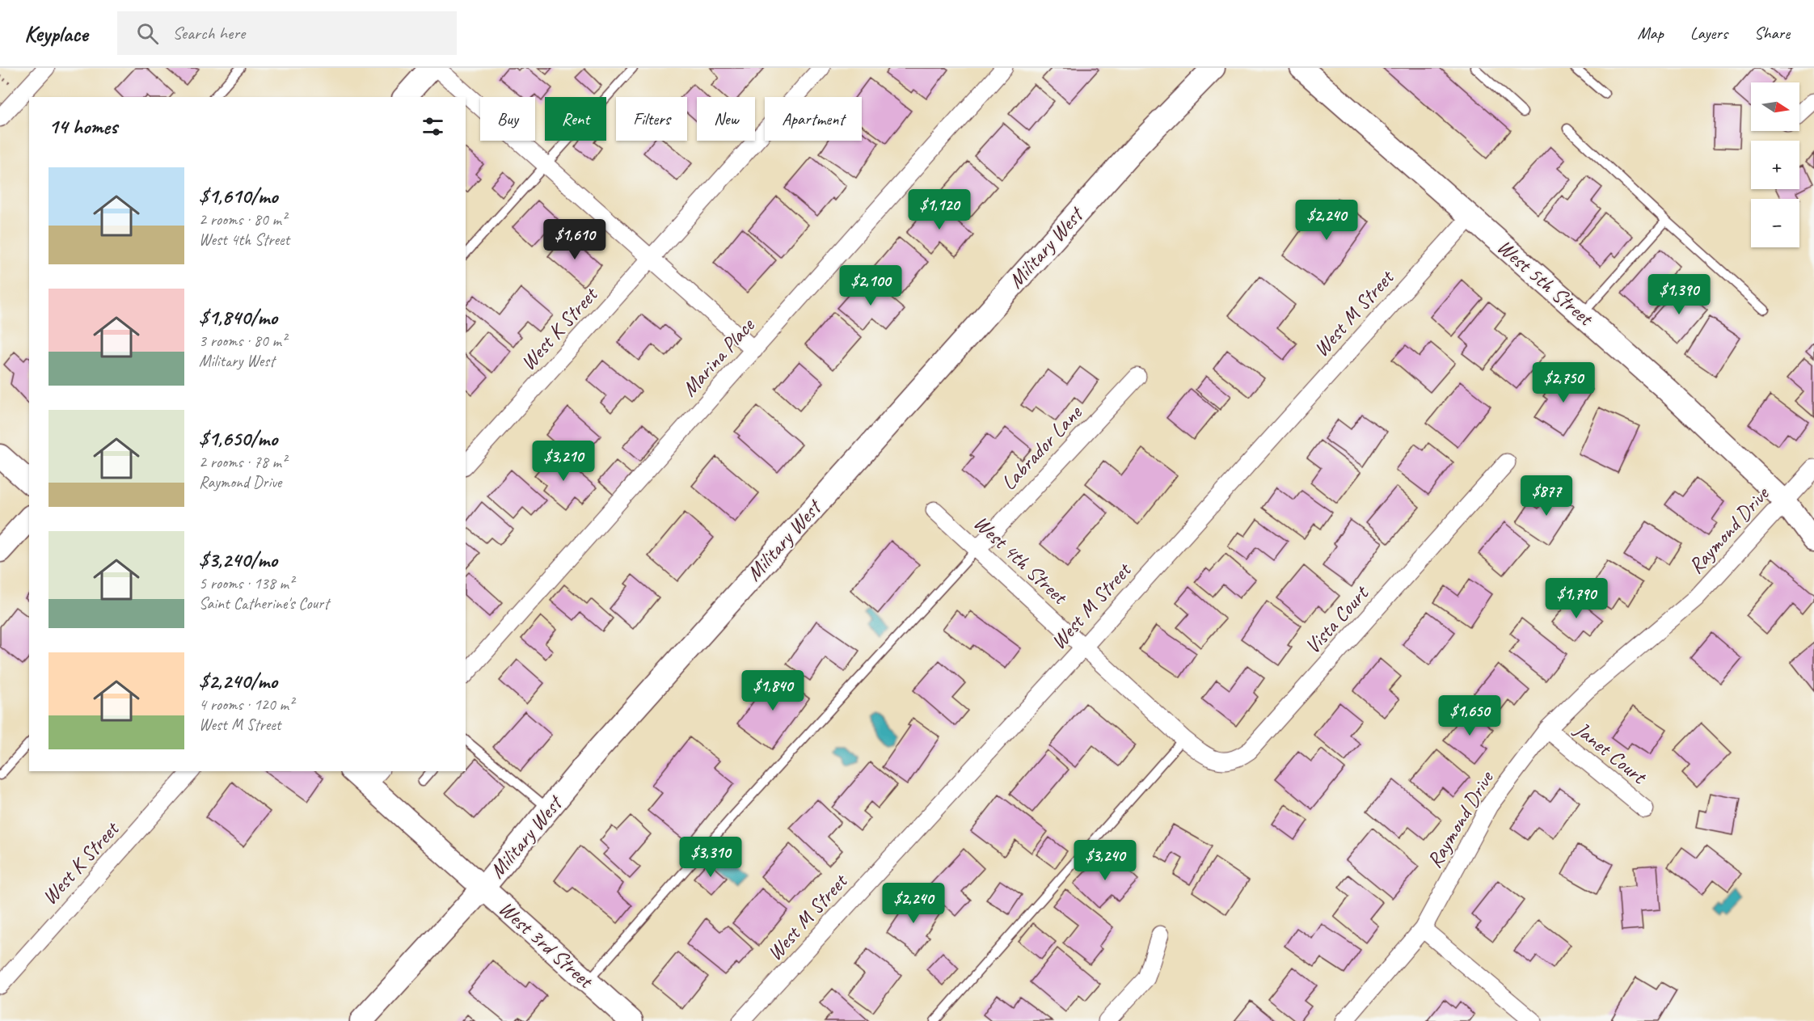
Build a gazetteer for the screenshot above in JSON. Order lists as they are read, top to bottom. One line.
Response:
{"streets":{"main road":["Military West","West 5th Street","West 3rd Street"],"street":["West M Street","West K Street","Marina Place","Labrador Lane","Raymond Drive","West 4th Street","Vista Court","Janet Court"]},"crossings":[["Military West","West 3rd Street"],["West 5th Street","West M Street"],["West 5th Street","Raymond Drive"],["West M Street","West 4th Street"],["Labrador Lane","West 4th Street"],["Raymond Drive","Janet Court"],["West 4th Street","Vista Court"]],"north":"right","page":{"header":"Keyplace","search":"Search here","nav":["Map","Layers","Share"],"map_buttons":["+","−"],"chip":["Buy","Rent","Filters","New","Apartment"],"heading":"14 homes","list":[{"name":"$1,610/mo","note":"2 rooms · 80 m² · West 4th Street"},{"name":"$1,840/mo","note":"3 rooms · 80 m² · Military West"},{"name":"$1,650/mo","note":"2 rooms · 78 m² · Raymond Drive"},{"name":"$3,240/mo","note":"5 rooms · 138 m² · Saint Catherine's Court"},{"name":"$2,240/mo","note":"4 rooms · 120 m² · West M Street"}],"price":["$1,120","$2,240","$1,610","$2,100","$1,390","$2,750","$3,210","$877","$1,790","$1,840","$1,650","$3,310","$3,240","$2,240"]}}
